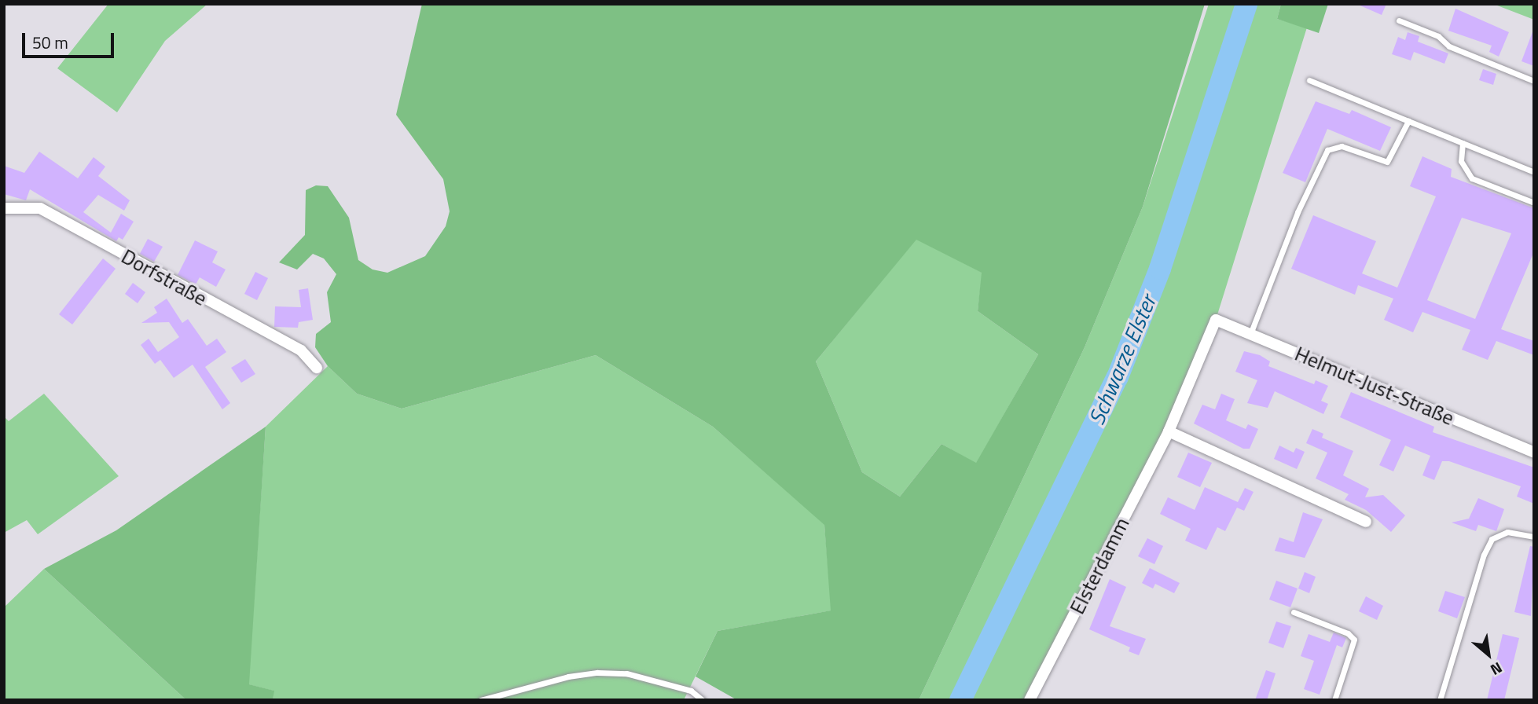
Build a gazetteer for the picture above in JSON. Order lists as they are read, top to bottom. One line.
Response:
{"streets":{"street":["Dorfstraße","Helmut-Just-Straße","Elsterdamm"]},"crossings":[["Helmut-Just-Straße","Elsterdamm"]],"water":["Schwarze Elster"],"scale_bar":"50 m","north":"bottom right"}
